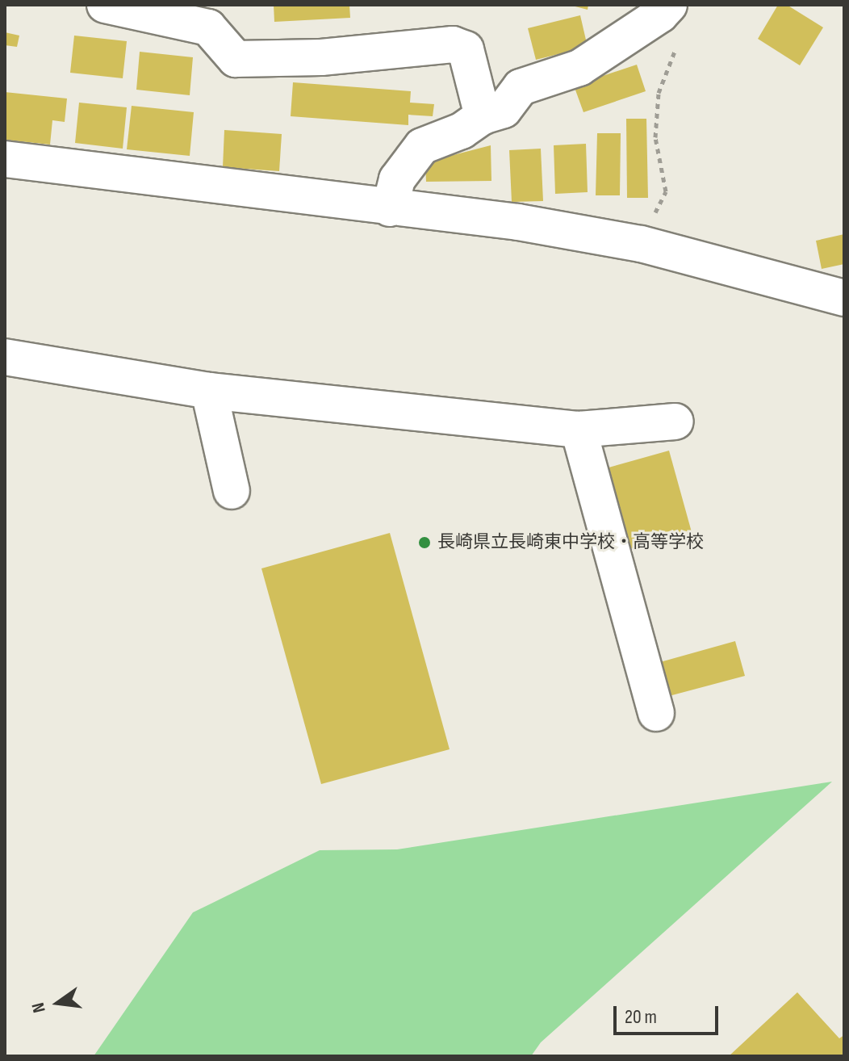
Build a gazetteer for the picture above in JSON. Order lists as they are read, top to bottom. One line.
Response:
{"places":["長崎県立長崎東中学校・高等学校"],"scale_bar":"20 m","north":"left"}
